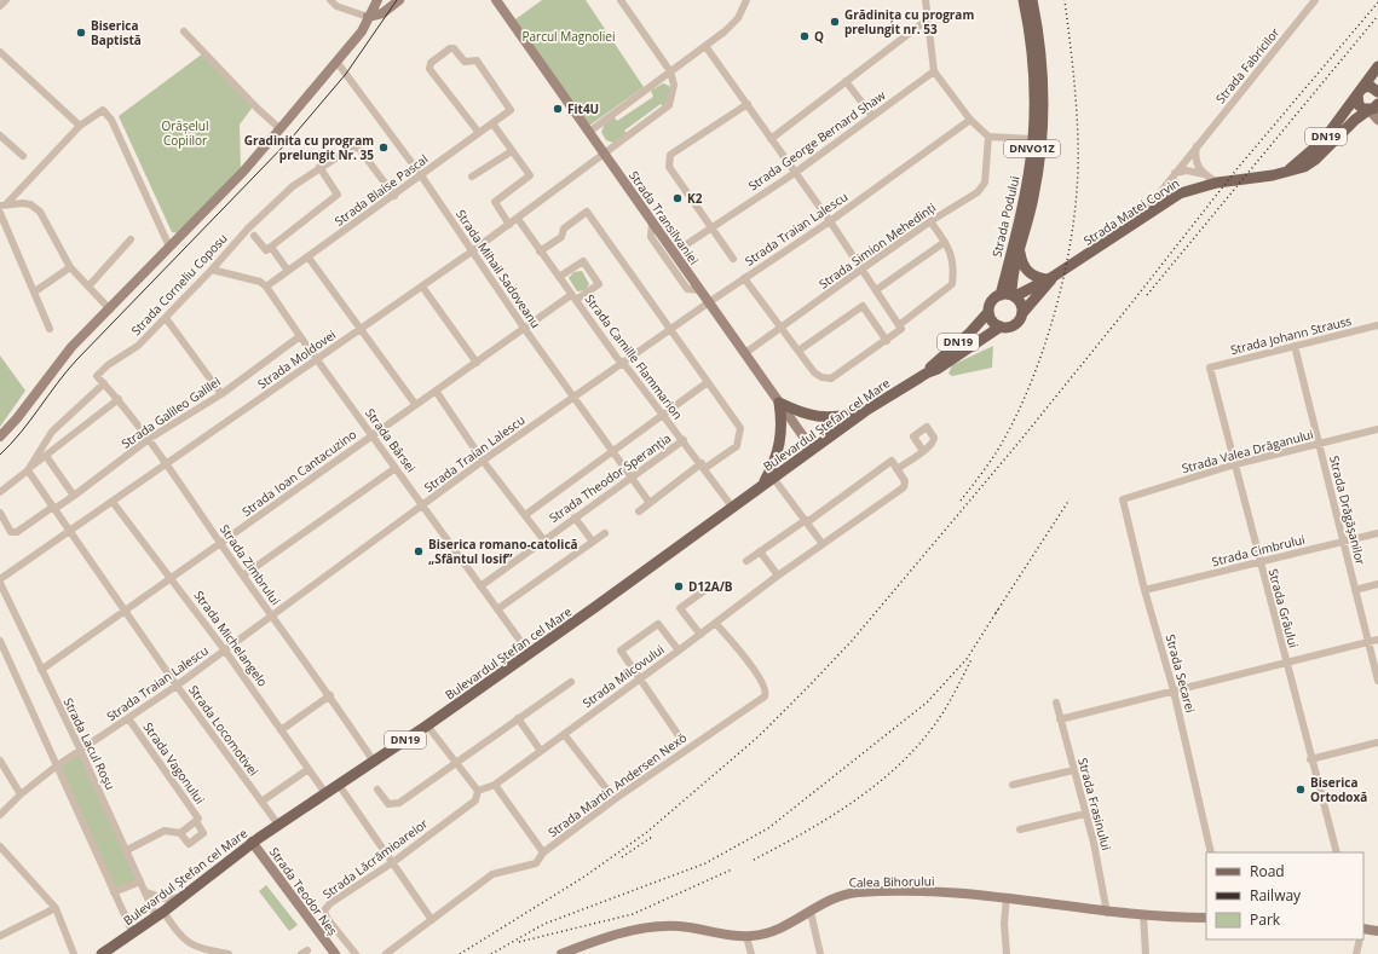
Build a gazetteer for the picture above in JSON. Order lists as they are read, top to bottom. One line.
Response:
{"streets":{"main road":["DN19","DNVO1Z","Strada Matei Corvin","Strada Podului","Strada Transilvaniei","Bulevardul Ștefan cel Mare","Calea Bihorului","Strada Teodor Neș"],"street":["Strada Fabricilor","Strada George Bernard Shaw","Strada Blaise Pascal","Strada Traian Lalescu","Strada Simion Mehedinți","Strada Mihail Sadoveanu","Strada Corneliu Coposu","Strada Johann Strauss","Strada Camille Flammarion","Strada Moldovei","Strada Galileo Galilei","Strada Bârsei","Strada Valea Drăganului","Strada Ioan Cantacuzino","Strada Theodor Speranția","Strada Drăgășanilor","Strada Cimbrului","Strada Zimbrului","Strada Grâului","Strada Michelangelo","Strada Secarei","Strada Milcovului","Strada Locomotivei","Strada Lacul Roșu","Strada Vagonului","Strada Martin Andersen Nexö","Strada Frasinului","Strada Lăcrămioarelor"]},"crossings":[["Strada Fabricilor","Strada Matei Corvin"],["DN19","Strada Matei Corvin"],["DN19","Strada Podului"],["DN19","Bulevardul Ștefan cel Mare"],["Strada George Bernard Shaw","Strada Transilvaniei"],["Strada Blaise Pascal","Strada Mihail Sadoveanu"],["Strada Blaise Pascal","Strada Corneliu Coposu"],["Strada Blaise Pascal","Strada Bârsei"],["Strada Podului","Bulevardul Ștefan cel Mare"],["Strada Transilvaniei","Strada Traian Lalescu"],["Strada Transilvaniei","Strada Simion Mehedinți"],["Strada Transilvaniei","Strada Moldovei"],["Strada Transilvaniei","Bulevardul Ștefan cel Mare"],["Strada Traian Lalescu","Strada Mihail Sadoveanu"],["Strada Traian Lalescu","Strada Camille Flammarion"],["Strada Traian Lalescu","Strada Bârsei"],["Strada Traian Lalescu","Strada Zimbrului"],["Strada Traian Lalescu","Strada Michelangelo"],["Strada Traian Lalescu","Strada Locomotivei"],["Strada Traian Lalescu","Strada Lacul Roșu"],["Strada Traian Lalescu","Strada Vagonului"],["Strada Mihail Sadoveanu","Strada Moldovei"],["Strada Mihail Sadoveanu","Strada Ioan Cantacuzino"],["Strada Mihail Sadoveanu","Strada Theodor Speranția"],["Strada Corneliu Coposu","Strada Zimbrului"],["Strada Johann Strauss","Strada Drăgășanilor"],["Strada Johann Strauss","Strada Grâului"],["Strada Camille Flammarion","Strada Moldovei"],["Strada Camille Flammarion","Bulevardul Ștefan cel Mare"],["Strada Camille Flammarion","Strada Ioan Cantacuzino"],["Strada Camille Flammarion","Strada Theodor Speranția"],["Strada Moldovei","Strada Bârsei"],["Strada Moldovei","Strada Zimbrului"],["Strada Moldovei","Strada Michelangelo"],["Strada Moldovei","Strada Locomotivei"],["Strada Moldovei","Strada Lacul Roșu"],["Strada Galileo Galilei","Strada Bârsei"],["Strada Galileo Galilei","Strada Zimbrului"],["Bulevardul Ștefan cel Mare","Strada Bârsei"],["Bulevardul Ștefan cel Mare","Strada Zimbrului"],["Bulevardul Ștefan cel Mare","Strada Michelangelo"],["Bulevardul Ștefan cel Mare","Strada Locomotivei"],["Bulevardul Ștefan cel Mare","Strada Lacul Roșu"],["Bulevardul Ștefan cel Mare","Strada Teodor Neș"],["Strada Bârsei","Strada Ioan Cantacuzino"],["Strada Bârsei","Strada Theodor Speranția"],["Strada Valea Drăganului","Strada Drăgășanilor"],["Strada Valea Drăganului","Strada Grâului"],["Strada Valea Drăganului","Strada Secarei"],["Strada Ioan Cantacuzino","Strada Zimbrului"],["Strada Ioan Cantacuzino","Strada Michelangelo"],["Strada Ioan Cantacuzino","Strada Locomotivei"],["Strada Ioan Cantacuzino","Strada Lacul Roșu"],["Strada Drăgășanilor","Strada Cimbrului"],["Strada Cimbrului","Strada Grâului"],["Strada Cimbrului","Strada Secarei"],["Strada Milcovului","Strada Martin Andersen Nexö"],["Strada Milcovului","Strada Lăcrămioarelor"],["Strada Lacul Roșu","Strada Vagonului"],["Strada Frasinului","Calea Bihorului"]],"parks":["Parcul Magnoliei","Orășelul Copiilor"],"places":["Grădinița cu program prelungit nr. 53","Biserica Baptistă","Q","Fit4U","Gradinita cu program prelungit Nr. 35","K2","Biserica romano-catolică „Sfântul Iosif”","D12A/B","Biserica Ortodoxă"],"legend":["Road","Railway","Park"]}
